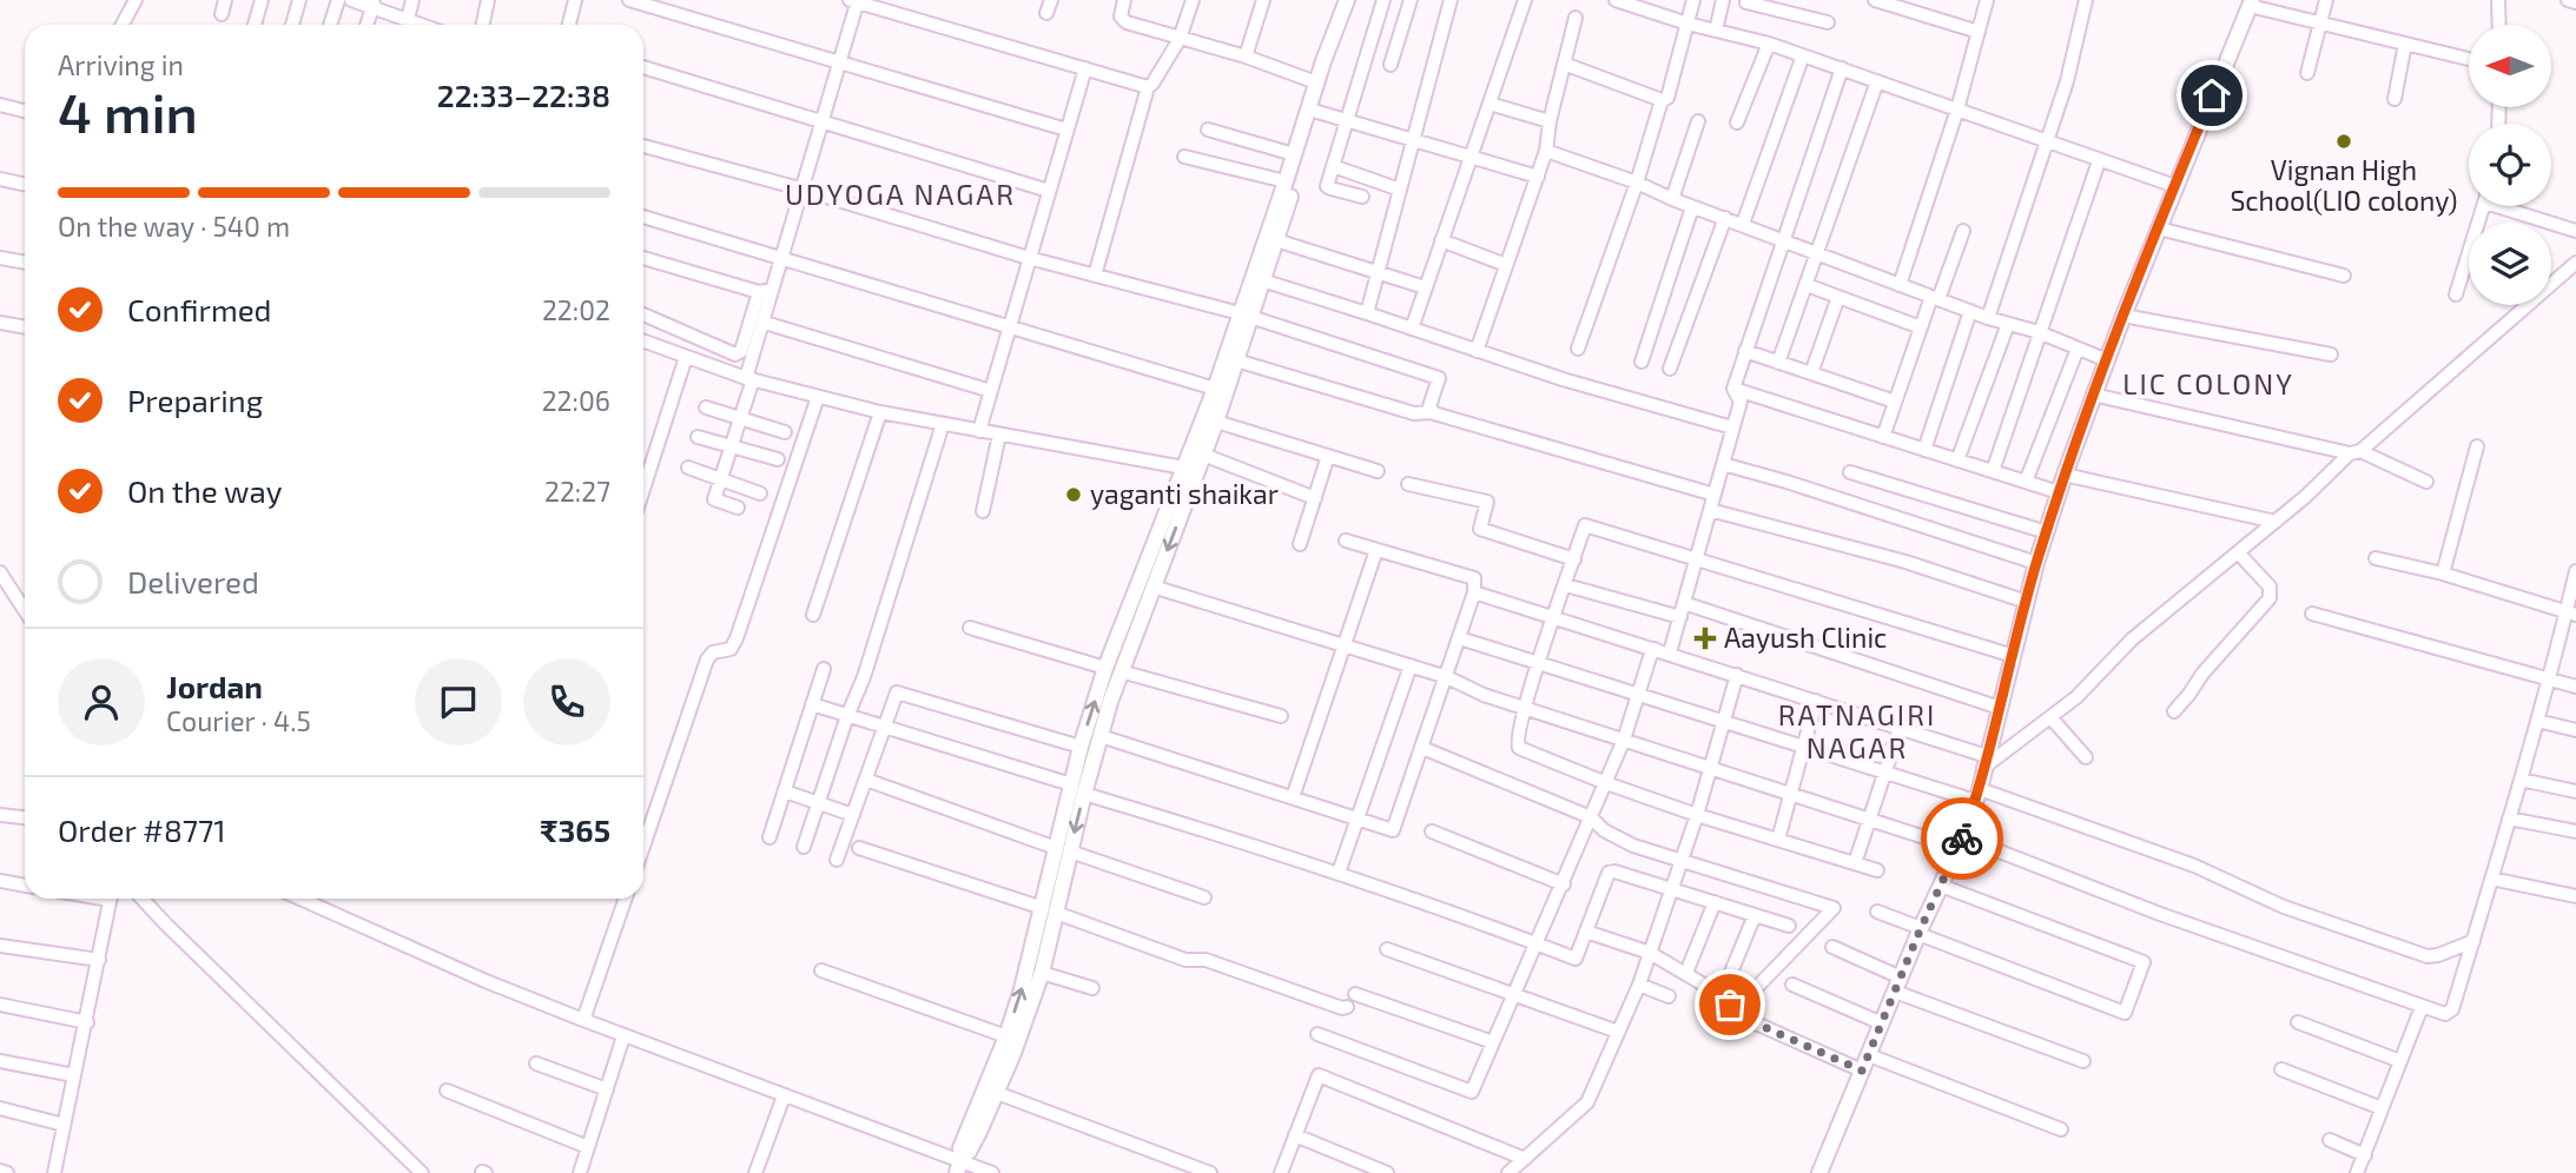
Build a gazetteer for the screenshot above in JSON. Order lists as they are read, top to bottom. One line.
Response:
{"districts":["UDYOGA NAGAR","LIC COLONY","RATNAGIRI NAGAR"],"places":{"other":["Vignan High School(LIO colony)","yaganti shaikar"],"health":["Aayush Clinic"]},"north":"left","page":{"heading":["4 min","Arriving in","22:33–22:38"],"panel":["Jordan","Courier · 4.5","Order #8771","₹365"],"bar":"On the way · 540 m","list":[["Confirmed","22:02"],["Preparing","22:06"],["On the way","22:27"],"Delivered"]}}
